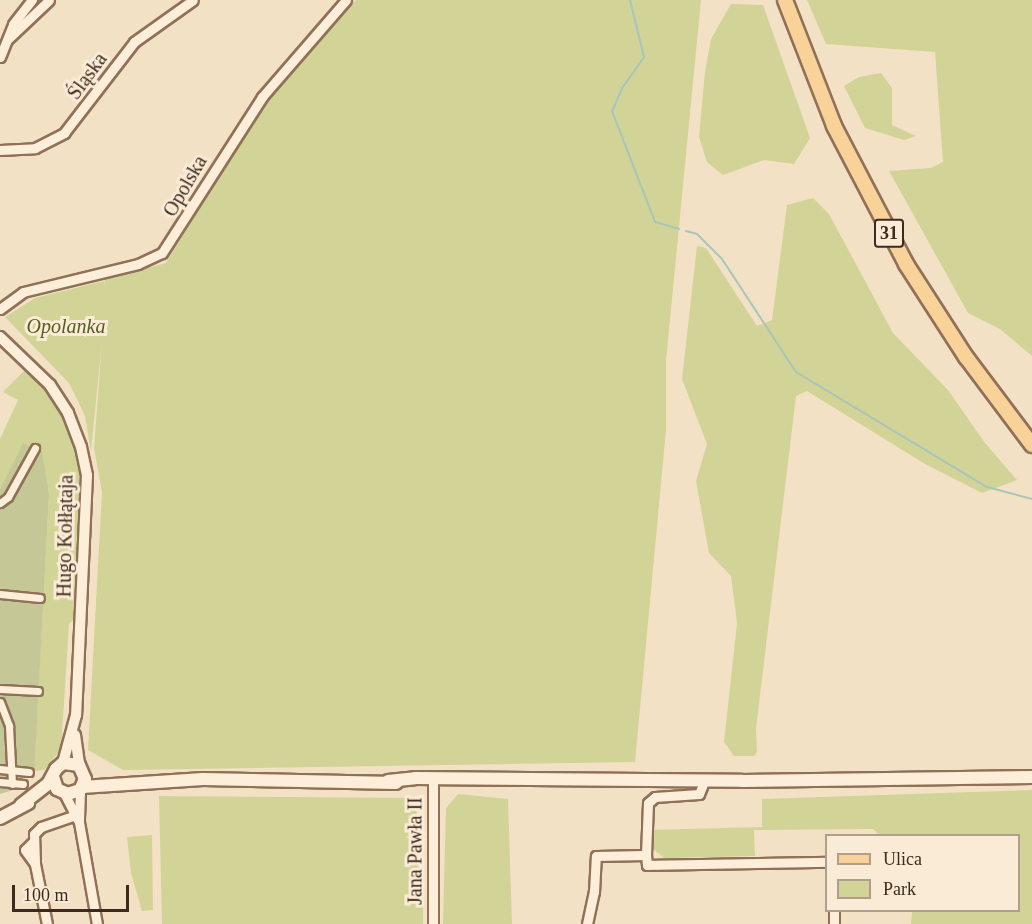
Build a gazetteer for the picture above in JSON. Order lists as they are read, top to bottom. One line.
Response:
{"streets":{"main road":["31"],"street":["Śląska","Opolska","Hugo Kołłątaja","Jana Pawła II"]},"parks":["Opolanka"],"legend":["Ulica","Park"],"scale_bar":"100 m"}
